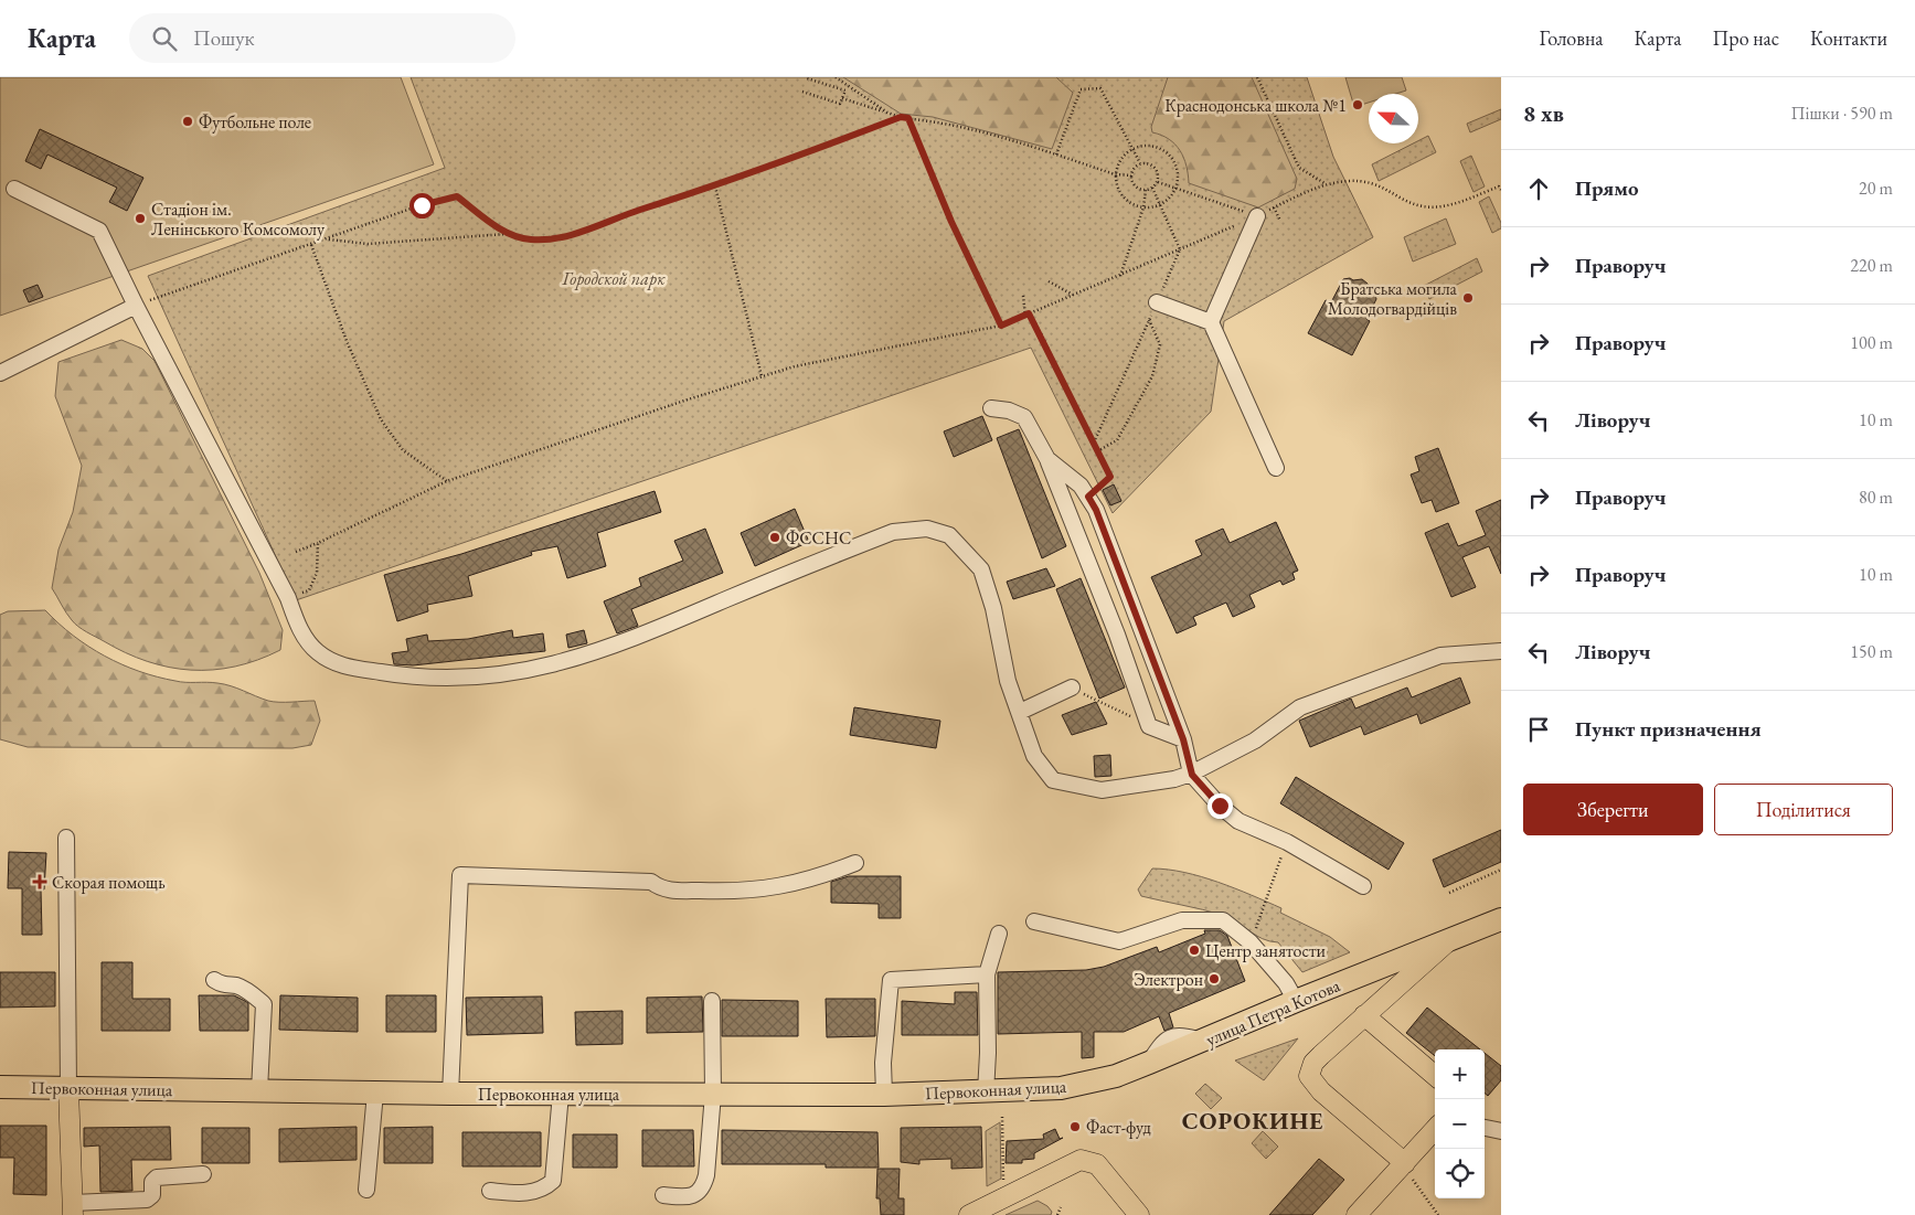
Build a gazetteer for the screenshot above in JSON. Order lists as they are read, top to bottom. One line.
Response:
{"streets":{"highway":["улица Петра Котова","Первоконная улица"]},"crossings":[["улица Петра Котова","Первоконная улица"]],"districts":["СОРОКИНЕ"],"parks":["Городской парк"],"places":{"other":["Краснодонська школа №1","Футбольне поле","Стадіон ім. Ленінського Комсомолу","Братська могила Молодогвардійців","ФССНС","Центр занятости","Электрон","Фаст-фуд"],"health":["Скорая помощь"]},"north":"left","page":{"header":"Карта","search":"Пошук","nav":["Головна","Карта","Про нас","Контакти"],"heading":["8 хв","Пішки · 590 m"],"list":[["Прямо","20 m"],["Праворуч","220 m"],["Праворуч","100 m"],["Ліворуч","10 m"],["Праворуч","80 m"],["Праворуч","10 m"],["Ліворуч","150 m"],"Пункт призначення"],"buttons":["Зберегти","Поділитися"],"map_buttons":["+","−"]}}
